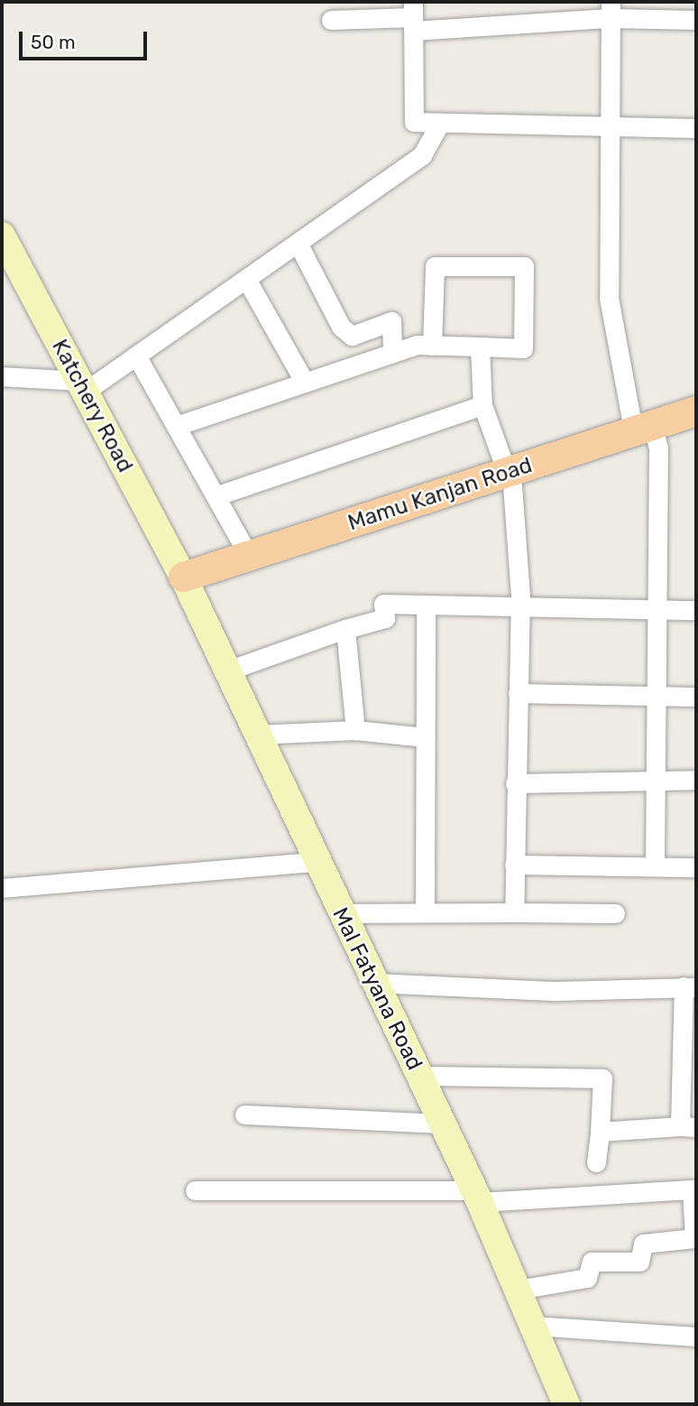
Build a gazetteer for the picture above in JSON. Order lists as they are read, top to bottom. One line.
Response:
{"streets":{"main road":["Katchery Road","Mamu Kanjan Road","Mal Fatyana Road"]},"crossings":[["Katchery Road","Mamu Kanjan Road"],["Katchery Road","Mal Fatyana Road"],["Mamu Kanjan Road","Mal Fatyana Road"]],"scale_bar":"50 m"}
